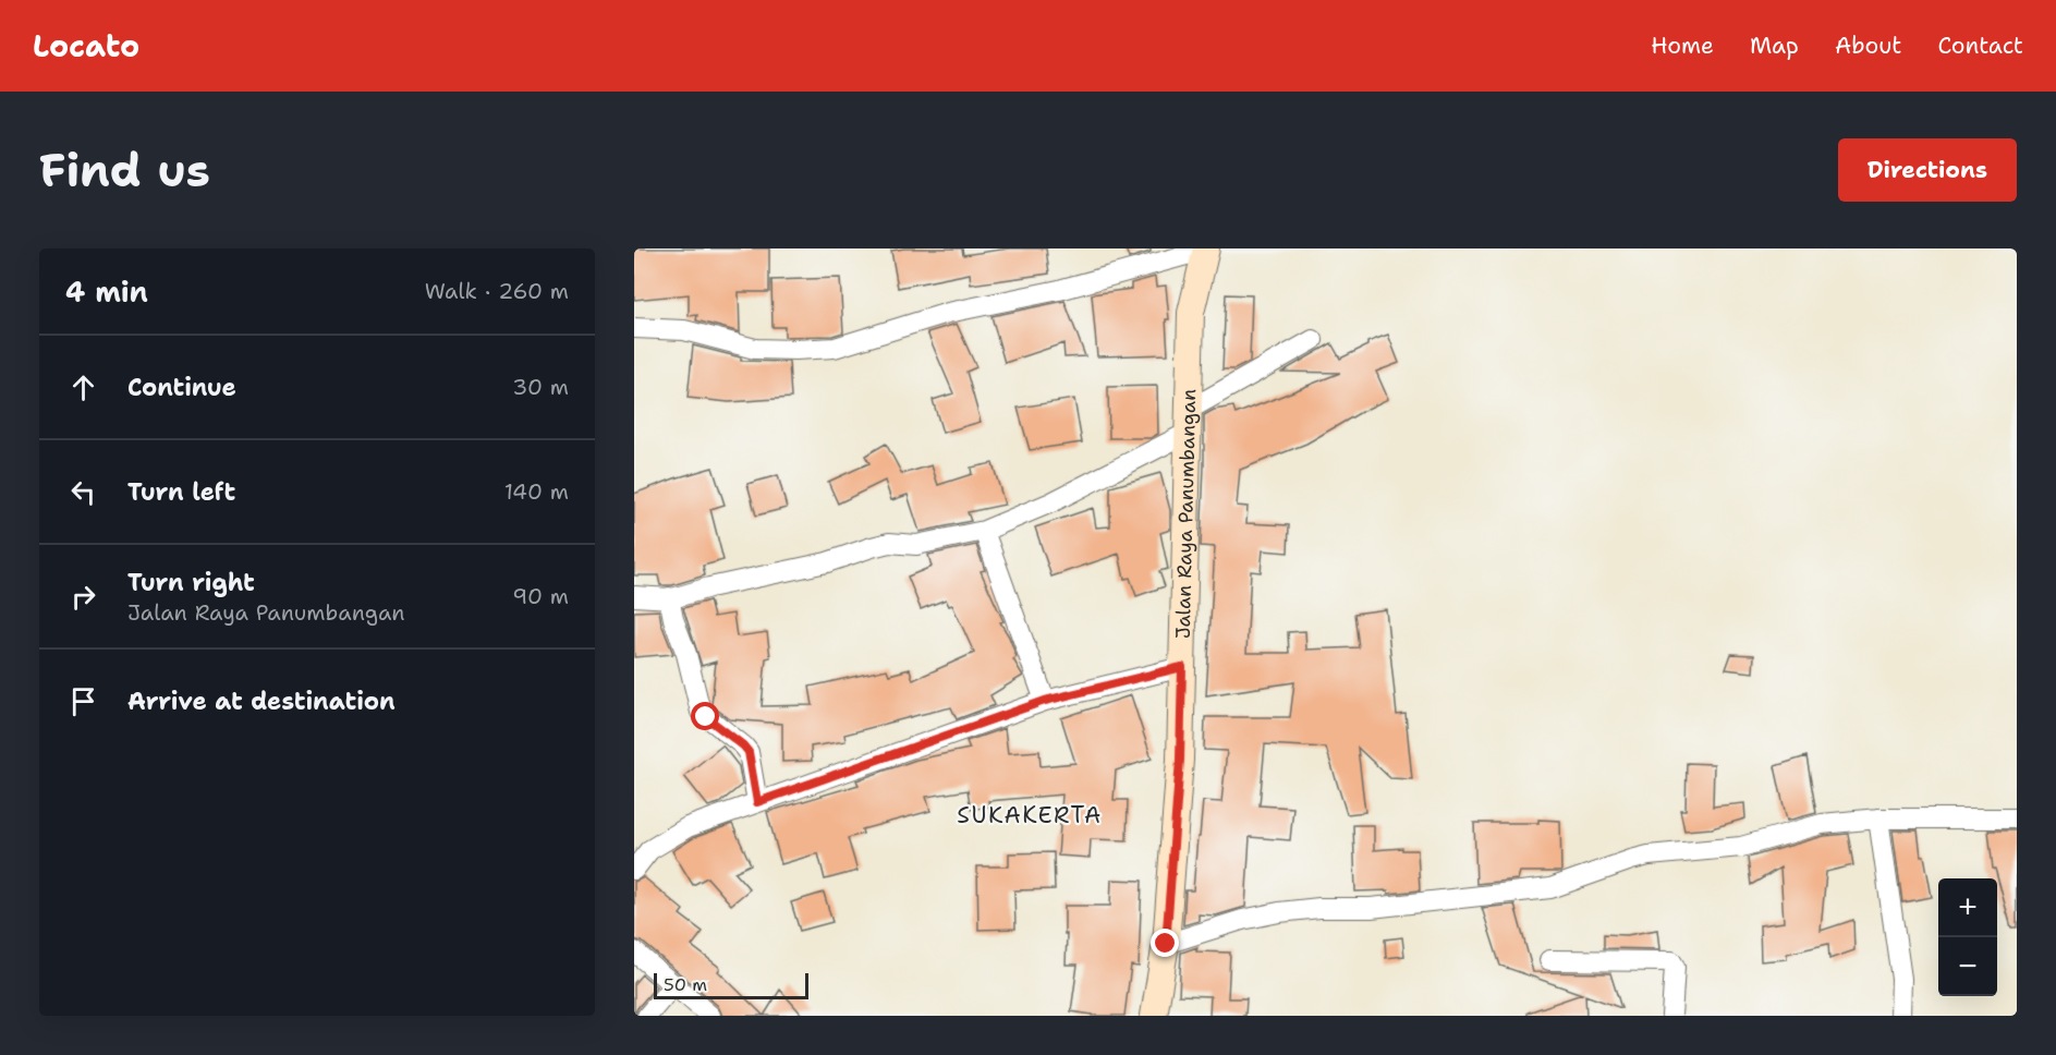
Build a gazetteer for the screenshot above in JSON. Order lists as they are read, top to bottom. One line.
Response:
{"streets":{"main road":["Jalan Raya Panumbangan"]},"districts":["SUKAKERTA"],"scale_bar":"50 m","page":{"header":"Locato","nav":["Home","Map","About","Contact"],"buttons":"Directions","title":"Find us","heading":["4 min","Walk · 260 m"],"list":[["Continue","30 m"],["Turn left","140 m"],["Turn right","Jalan Raya Panumbangan","90 m"],"Arrive at destination"],"map_buttons":["+","−"],"scale":"50 m"}}
